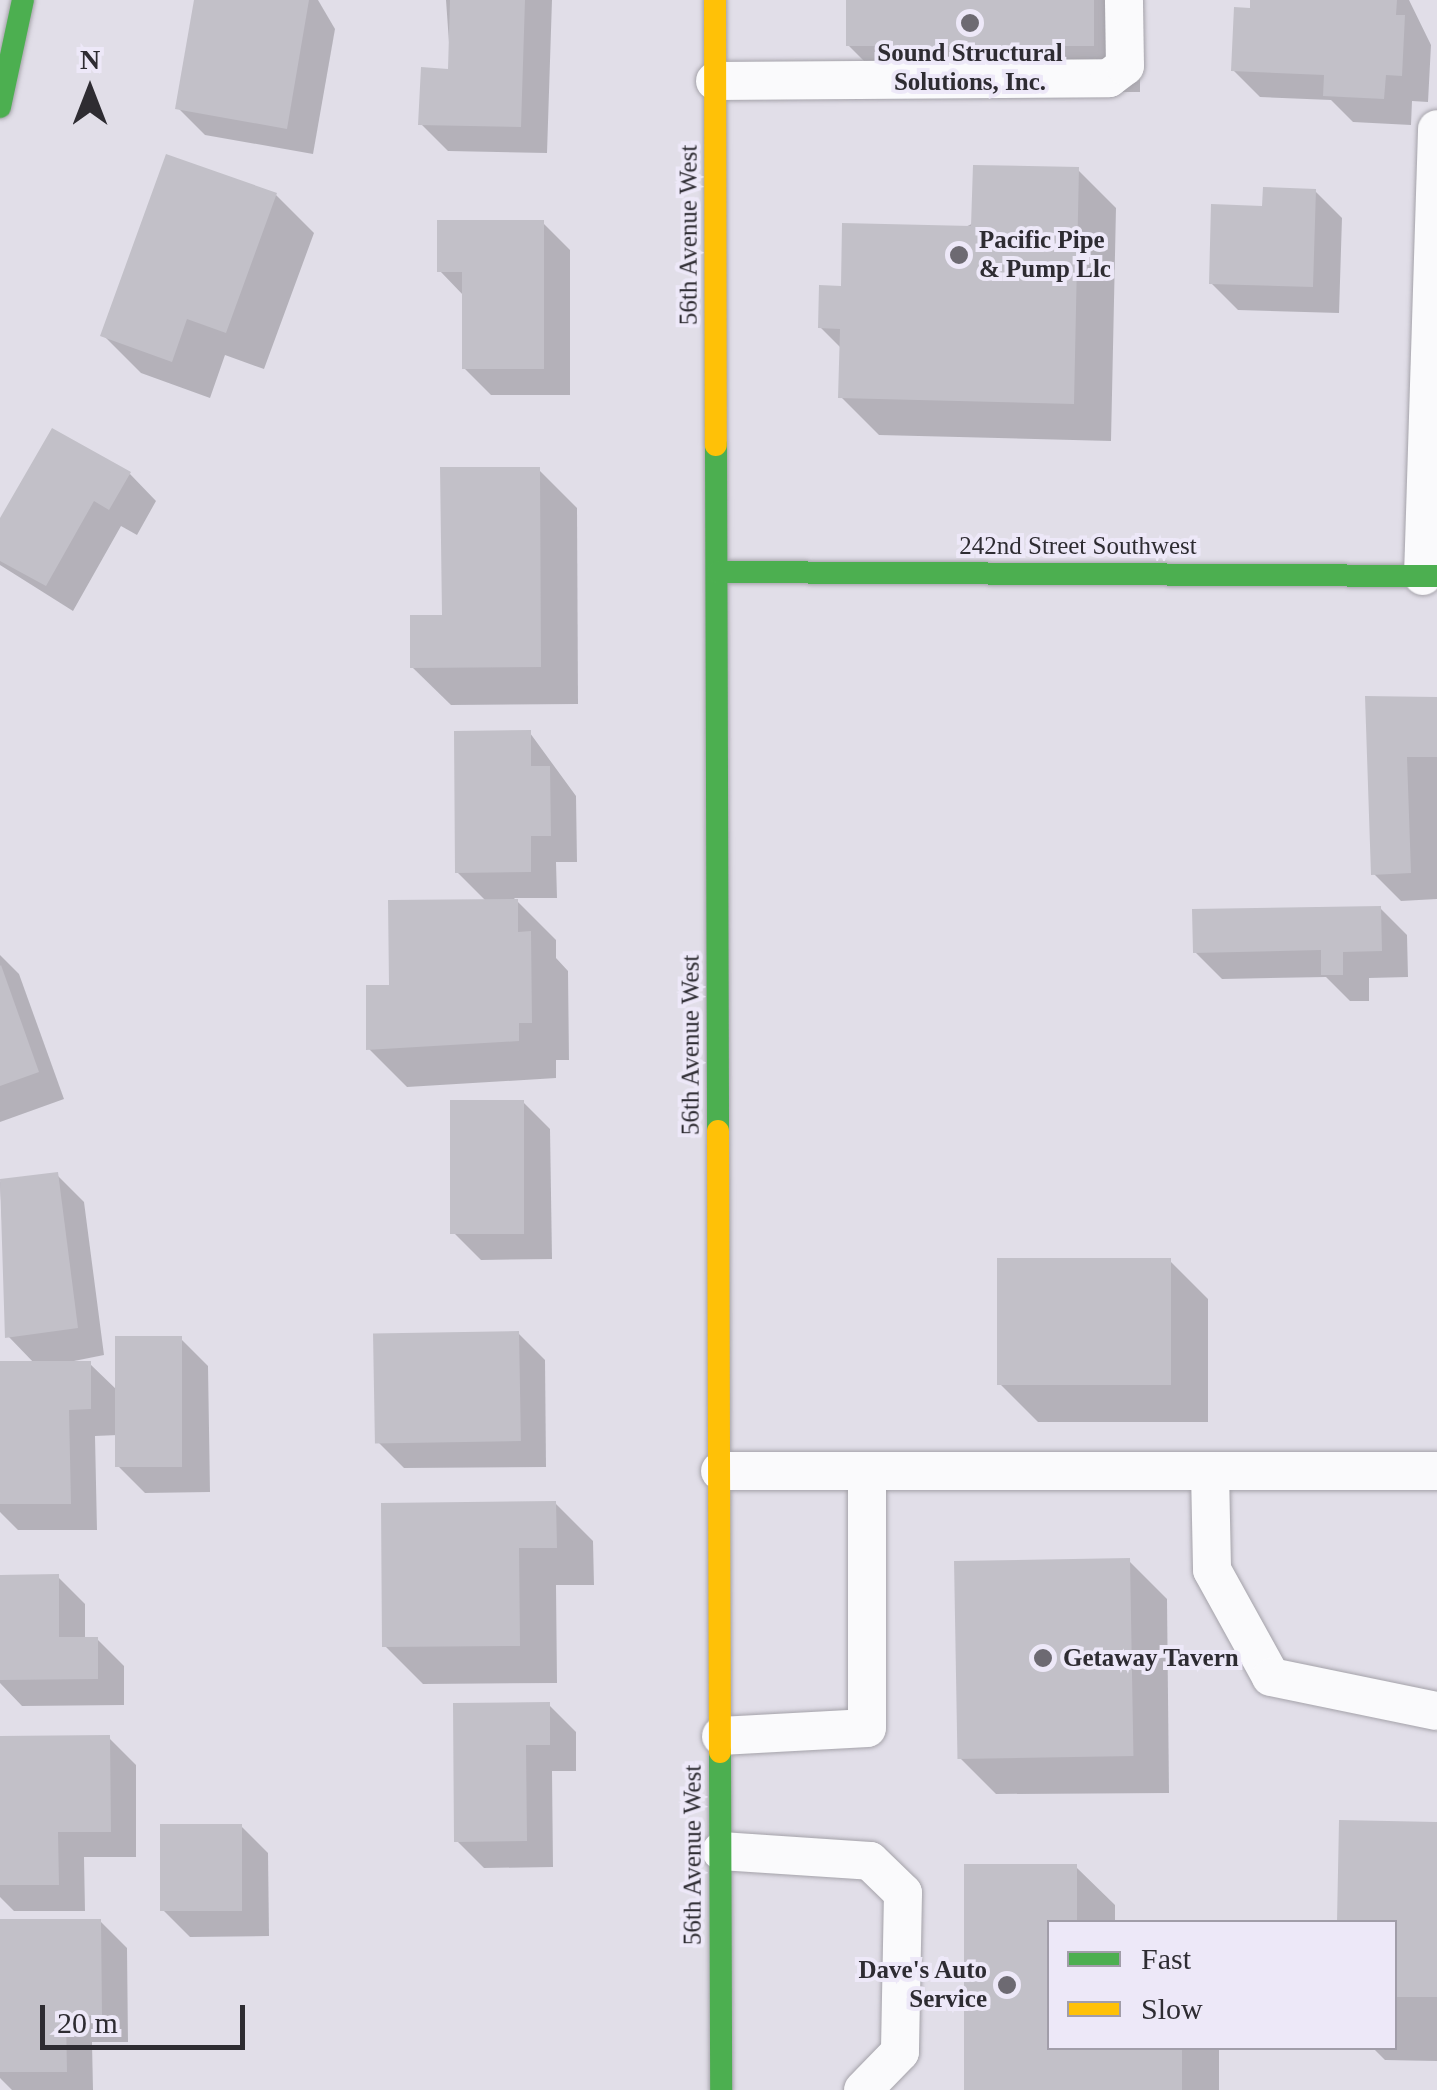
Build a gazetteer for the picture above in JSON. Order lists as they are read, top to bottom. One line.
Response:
{"streets":{"main road":["56th Avenue West","242nd Street Southwest"]},"crossings":[["56th Avenue West","242nd Street Southwest"]],"places":["Sound Structural Solutions, Inc.","Pacific Pipe & Pump Llc","Getaway Tavern","Dave's Auto Service"],"legend":["Fast","Slow"],"scale_bar":"20 m","north":"top"}
